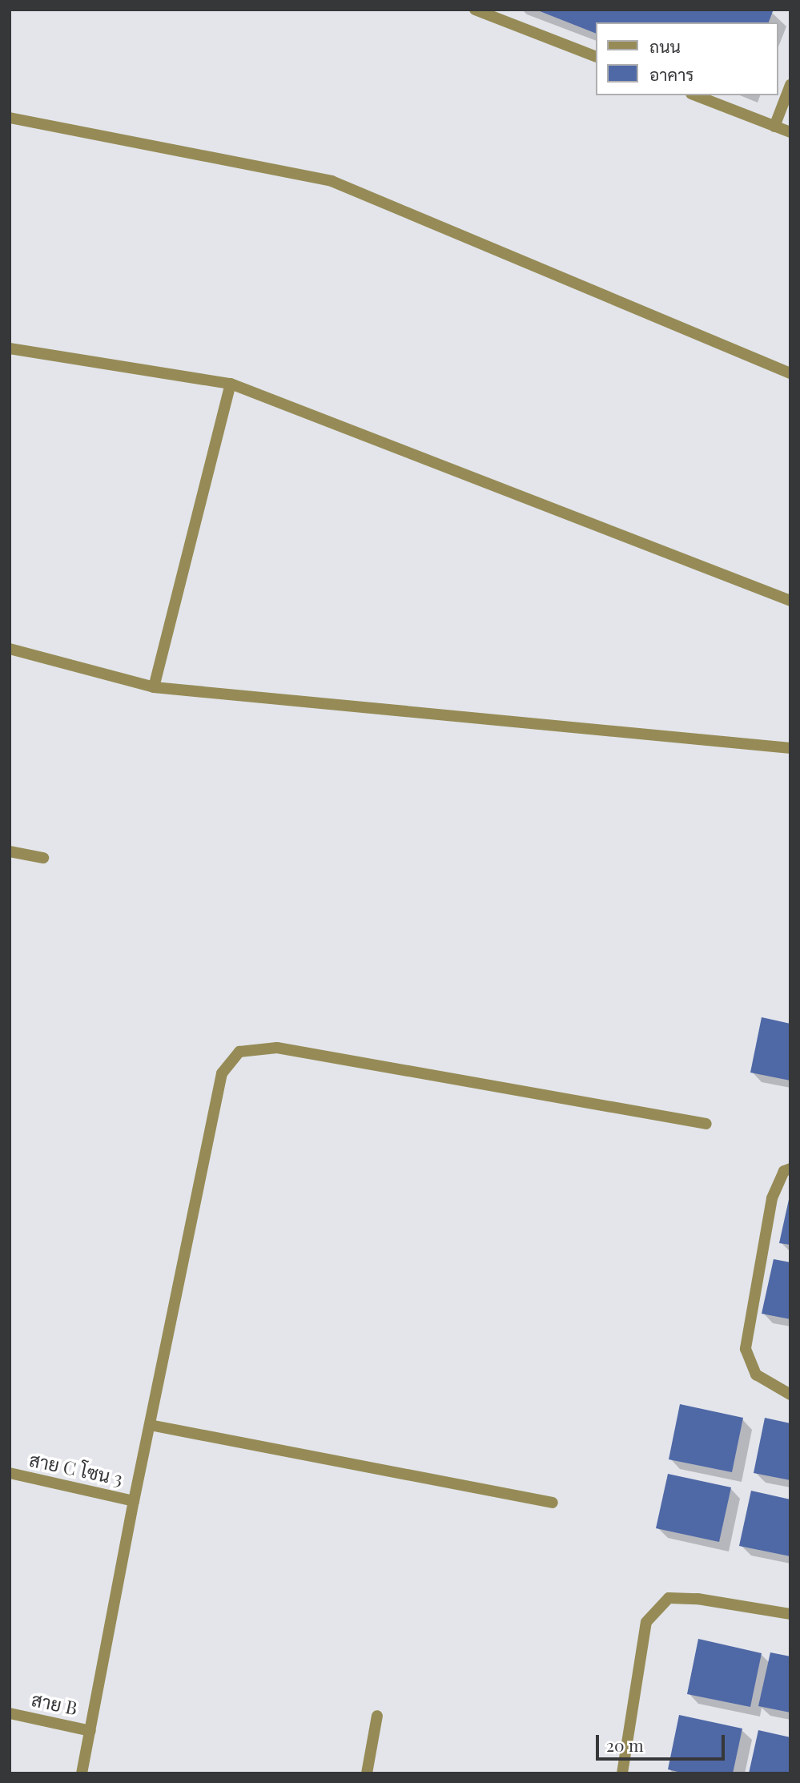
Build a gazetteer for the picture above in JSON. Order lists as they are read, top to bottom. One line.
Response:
{"streets":{"street":["สาย C โซน 3","สาย B"]},"legend":["ถนน","อาคาร"],"scale_bar":"20 m"}
